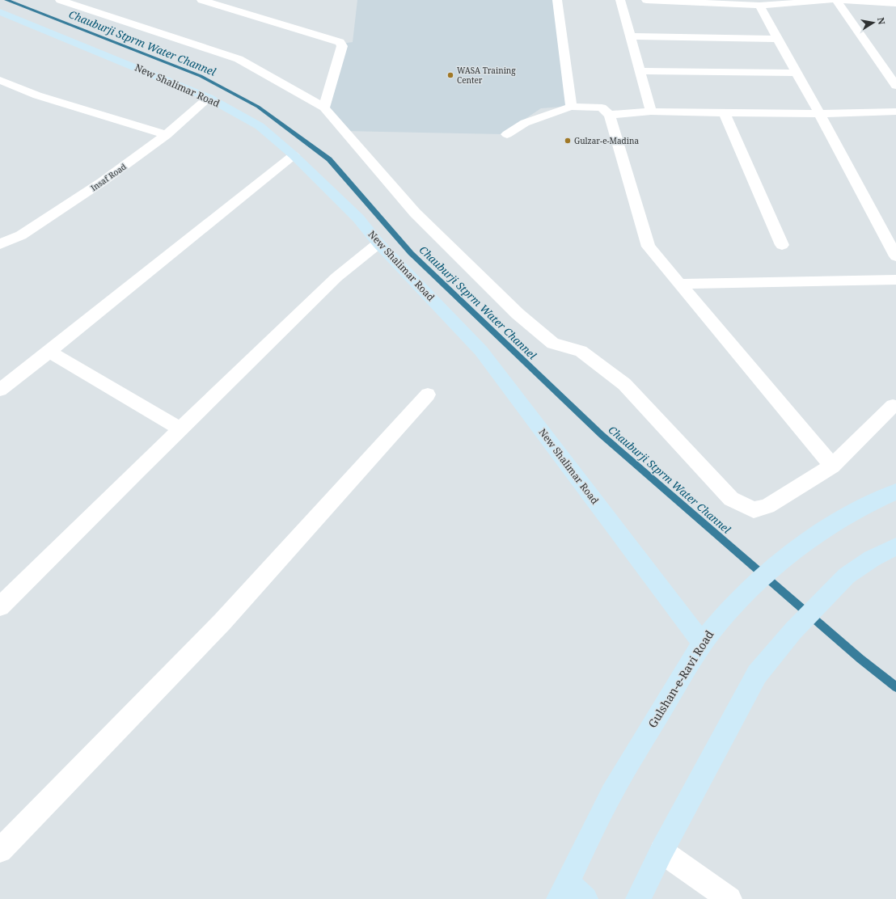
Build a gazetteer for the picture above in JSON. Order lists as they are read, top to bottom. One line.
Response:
{"streets":{"street":["New Shalimar Road","Insaf Road","Gulshan-e-Ravi Road"]},"crossings":[["New Shalimar Road","Insaf Road"],["New Shalimar Road","Gulshan-e-Ravi Road"]],"water":["Chauburji Stprm Water Channel"],"places":["WASA Training Center","Gulzar-e-Madina"],"north":"right"}
